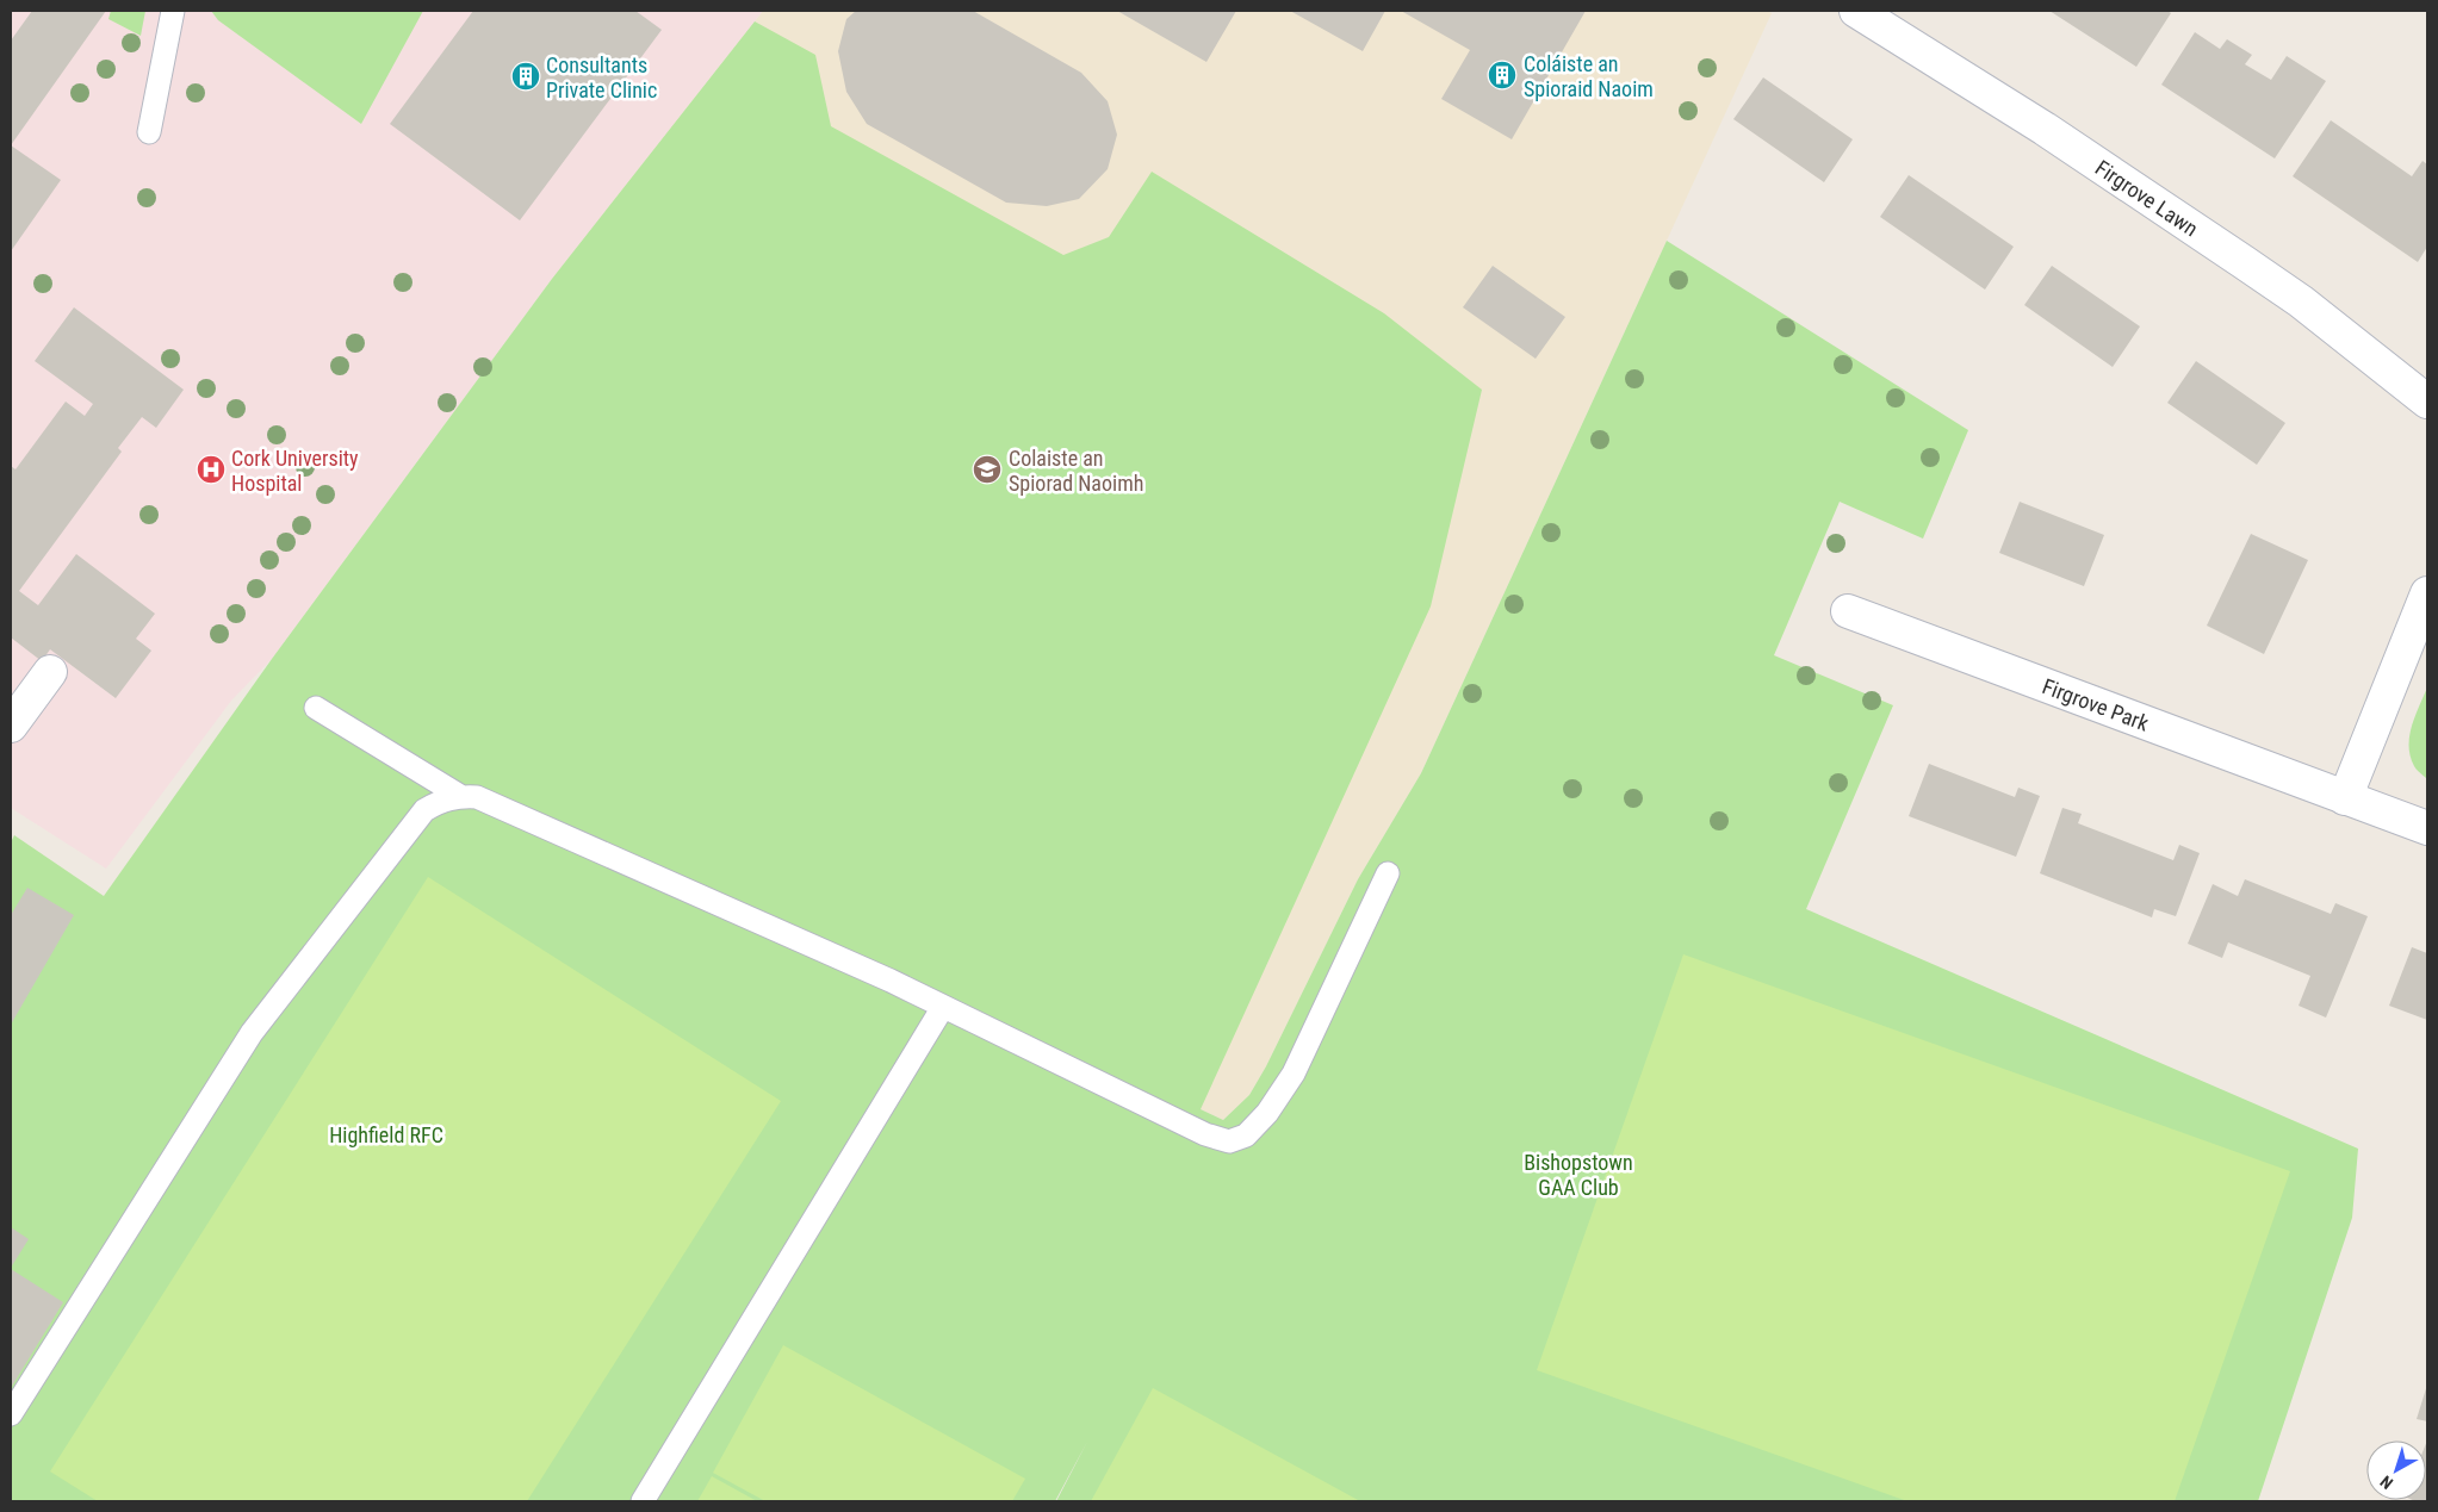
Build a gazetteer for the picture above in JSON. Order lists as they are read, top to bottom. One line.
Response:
{"streets":{"street":["Firgrove Lawn","Firgrove Park"]},"parks":["Highfield RFC","Bishopstown GAA Club"],"places":{"building":["Coláiste an Spioraid Naoim","Consultants Private Clinic"],"hospital":["Cork University Hospital"],"school or university":["Colaiste an Spiorad Naoimh"]},"north":"bottom left"}
